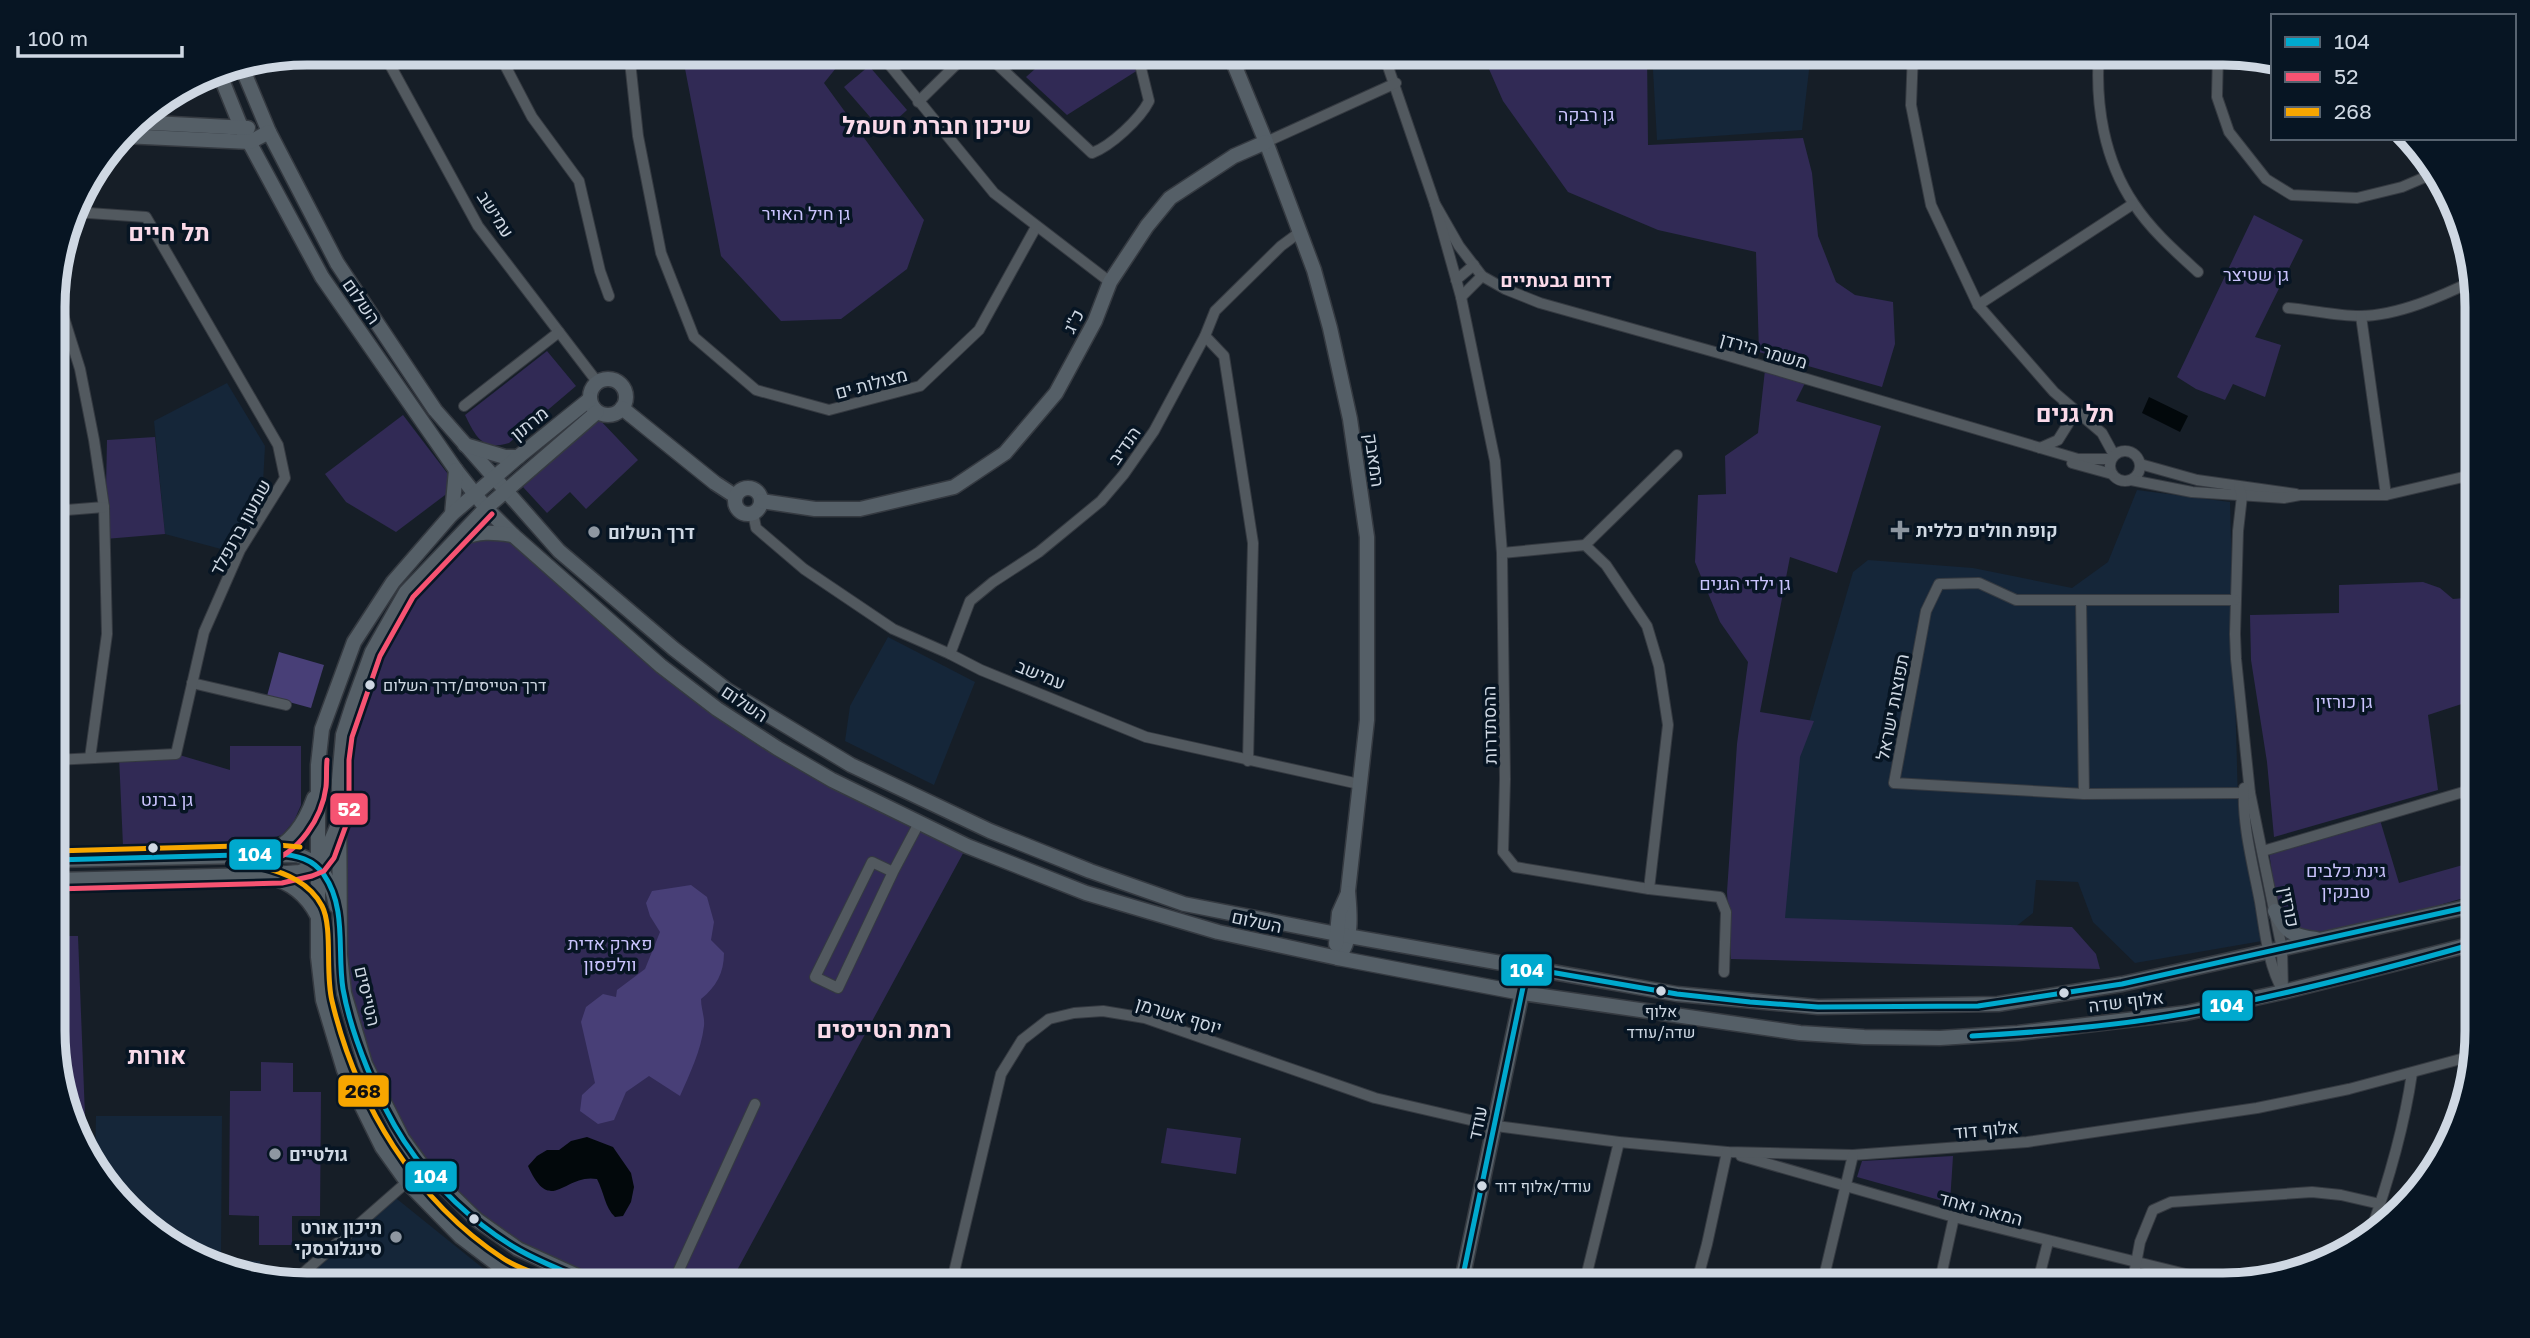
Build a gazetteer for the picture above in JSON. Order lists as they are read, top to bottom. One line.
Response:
{"streets":{"main road":["השלום","כ\"ג","מרתון","המאבק","הטייסים","אלוף שדה","עודד"],"street":["עמישב","משמר הירדן","מצולות ים","הנדיב","שמעון ברנפלד","תפוצות ישראל","ההסתדרות","כורזין","יוסף אשרמן","אלוף דוד","המאה ואחד"]},"crossings":[["עמישב","כ\"ג"],["עמישב","מרתון"],["עמישב","הנדיב"],["עמישב","המאבק"],["השלום","מרתון"],["השלום","המאבק"],["השלום","הטייסים"],["השלום","אלוף שדה"],["השלום","עודד"],["כ\"ג","המאבק"],["כ\"ג","ההסתדרות"],["משמר הירדן","ההסתדרות"],["מרתון","הטייסים"],["הנדיב","המאבק"],["תפוצות ישראל","כורזין"],["כורזין","אלוף שדה"],["אלוף שדה","עודד"],["יוסף אשרמן","עודד"],["יוסף אשרמן","אלוף דוד"],["עודד","אלוף דוד"],["אלוף דוד","המאה ואחד"]],"districts":["שיכון חברת חשמל","תל חיים","דרום גבעתיים","תל גנים","רמת הטייסים","אורות"],"parks":["גן רבקה","גן חיל האויר","גן שטיצר","גן ילדי הגנים","גן כורזין","גן ברנט","גינת כלבים טבנקין","פארק אדית וולפסון"],"places":{"health":["קופת חולים כללית"],"other":["דרך השלום","דרך הטייסים/דרך השלום","אלוף שדה/עודד","גולטיים","עודד/אלוף דוד","תיכון אורט סינגלובסקי"]},"lines":["transit line 52","transit line 268","transit line 104"],"legend":["104","52","268"],"scale_bar":"100 m"}
